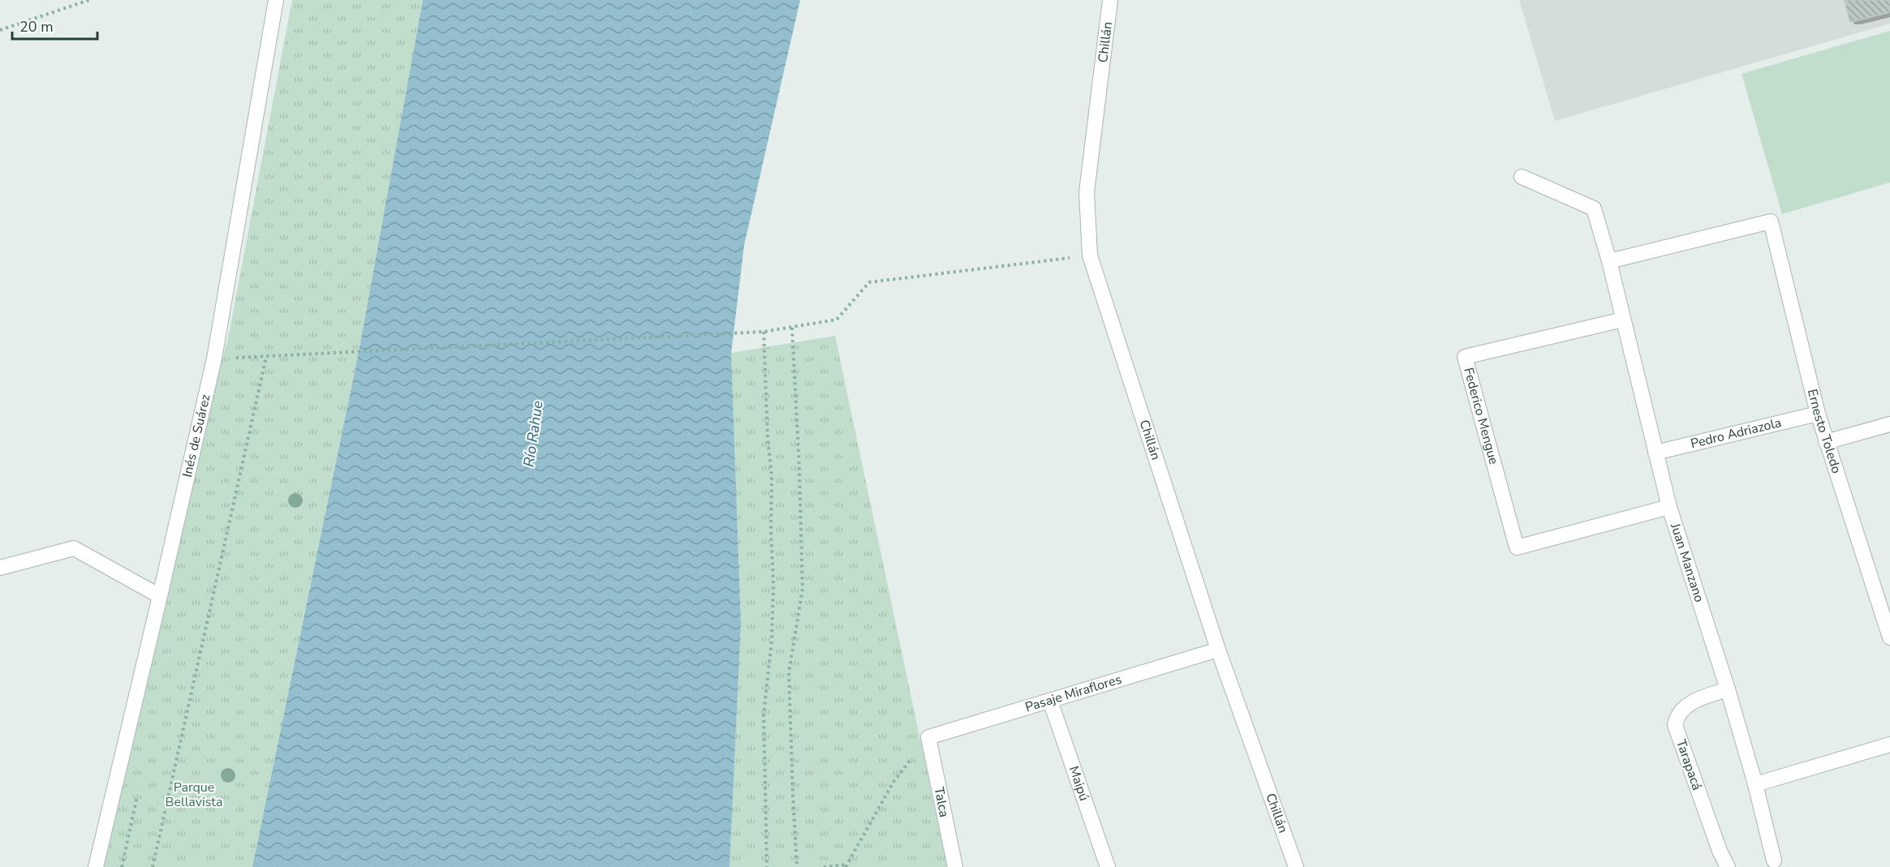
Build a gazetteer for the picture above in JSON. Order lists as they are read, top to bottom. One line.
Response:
{"streets":{"street":["Chillán","Federico Mengue","Ernesto Toledo","Pedro Adriazola","Inés de Suárez","Juan Manzano","Pasaje Miraflores","Tarapacá","Maipú","Talca"]},"crossings":[["Chillán","Pasaje Miraflores"],["Federico Mengue","Juan Manzano"],["Ernesto Toledo","Pedro Adriazola"],["Ernesto Toledo","Juan Manzano"],["Pedro Adriazola","Juan Manzano"],["Juan Manzano","Tarapacá"],["Pasaje Miraflores","Maipú"],["Pasaje Miraflores","Talca"]],"water":["Río Rahue"],"parks":["Parque Bellavista"],"scale_bar":"20 m"}
